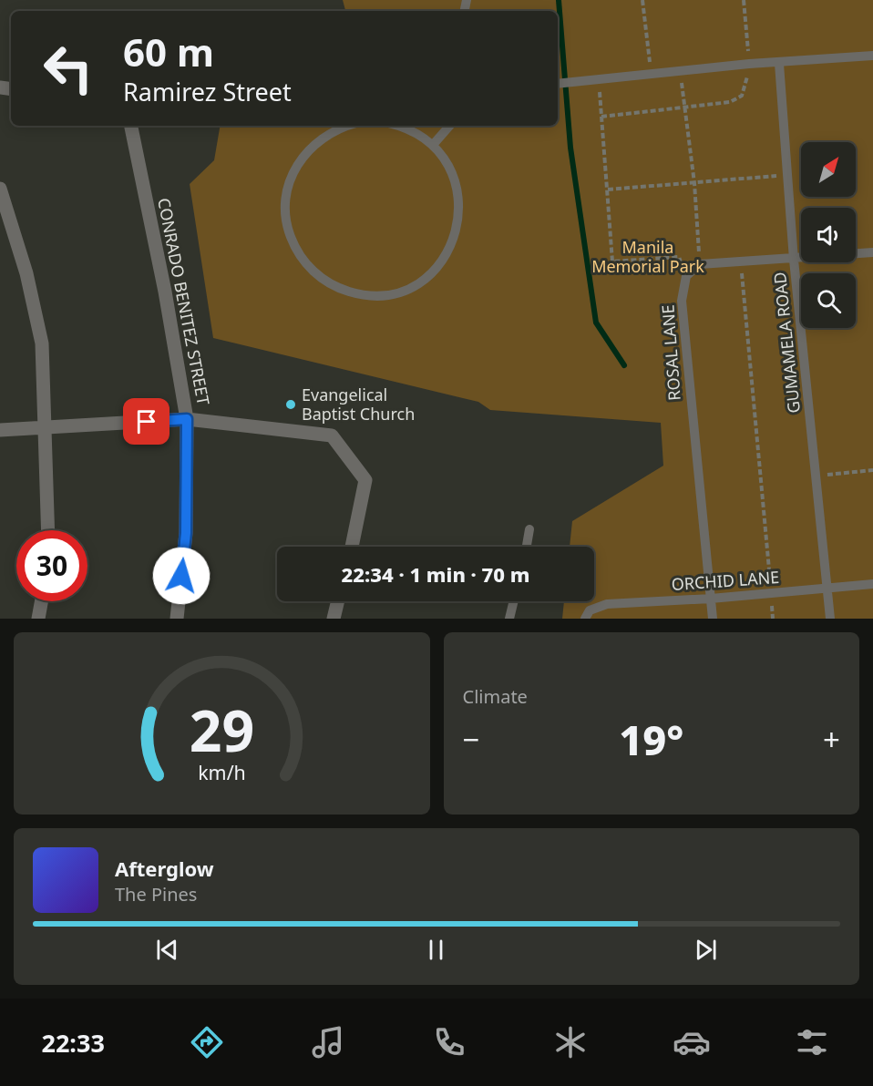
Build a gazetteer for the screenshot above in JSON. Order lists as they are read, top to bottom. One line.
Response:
{"streets":{"street":["CONRADO BENITEZ STREET"],"lane":["GUMAMELA ROAD","ROSAL LANE","ORCHID LANE"]},"crossings":[["GUMAMELA ROAD","ORCHID LANE"],["ROSAL LANE","ORCHID LANE"]],"parks":["Manila Memorial Park"],"places":["Evangelical Baptist Church"],"north":"top right","page":{"turn":["60 m","Ramirez Street"],"limit":"30","trip":"22:34 · 1 min · 70 m","tile":"Climate","heat":["−","19°","+"],"song":["Afterglow","The Pines"],"tabs":"22:33","gauge":["29","km/h"]}}
